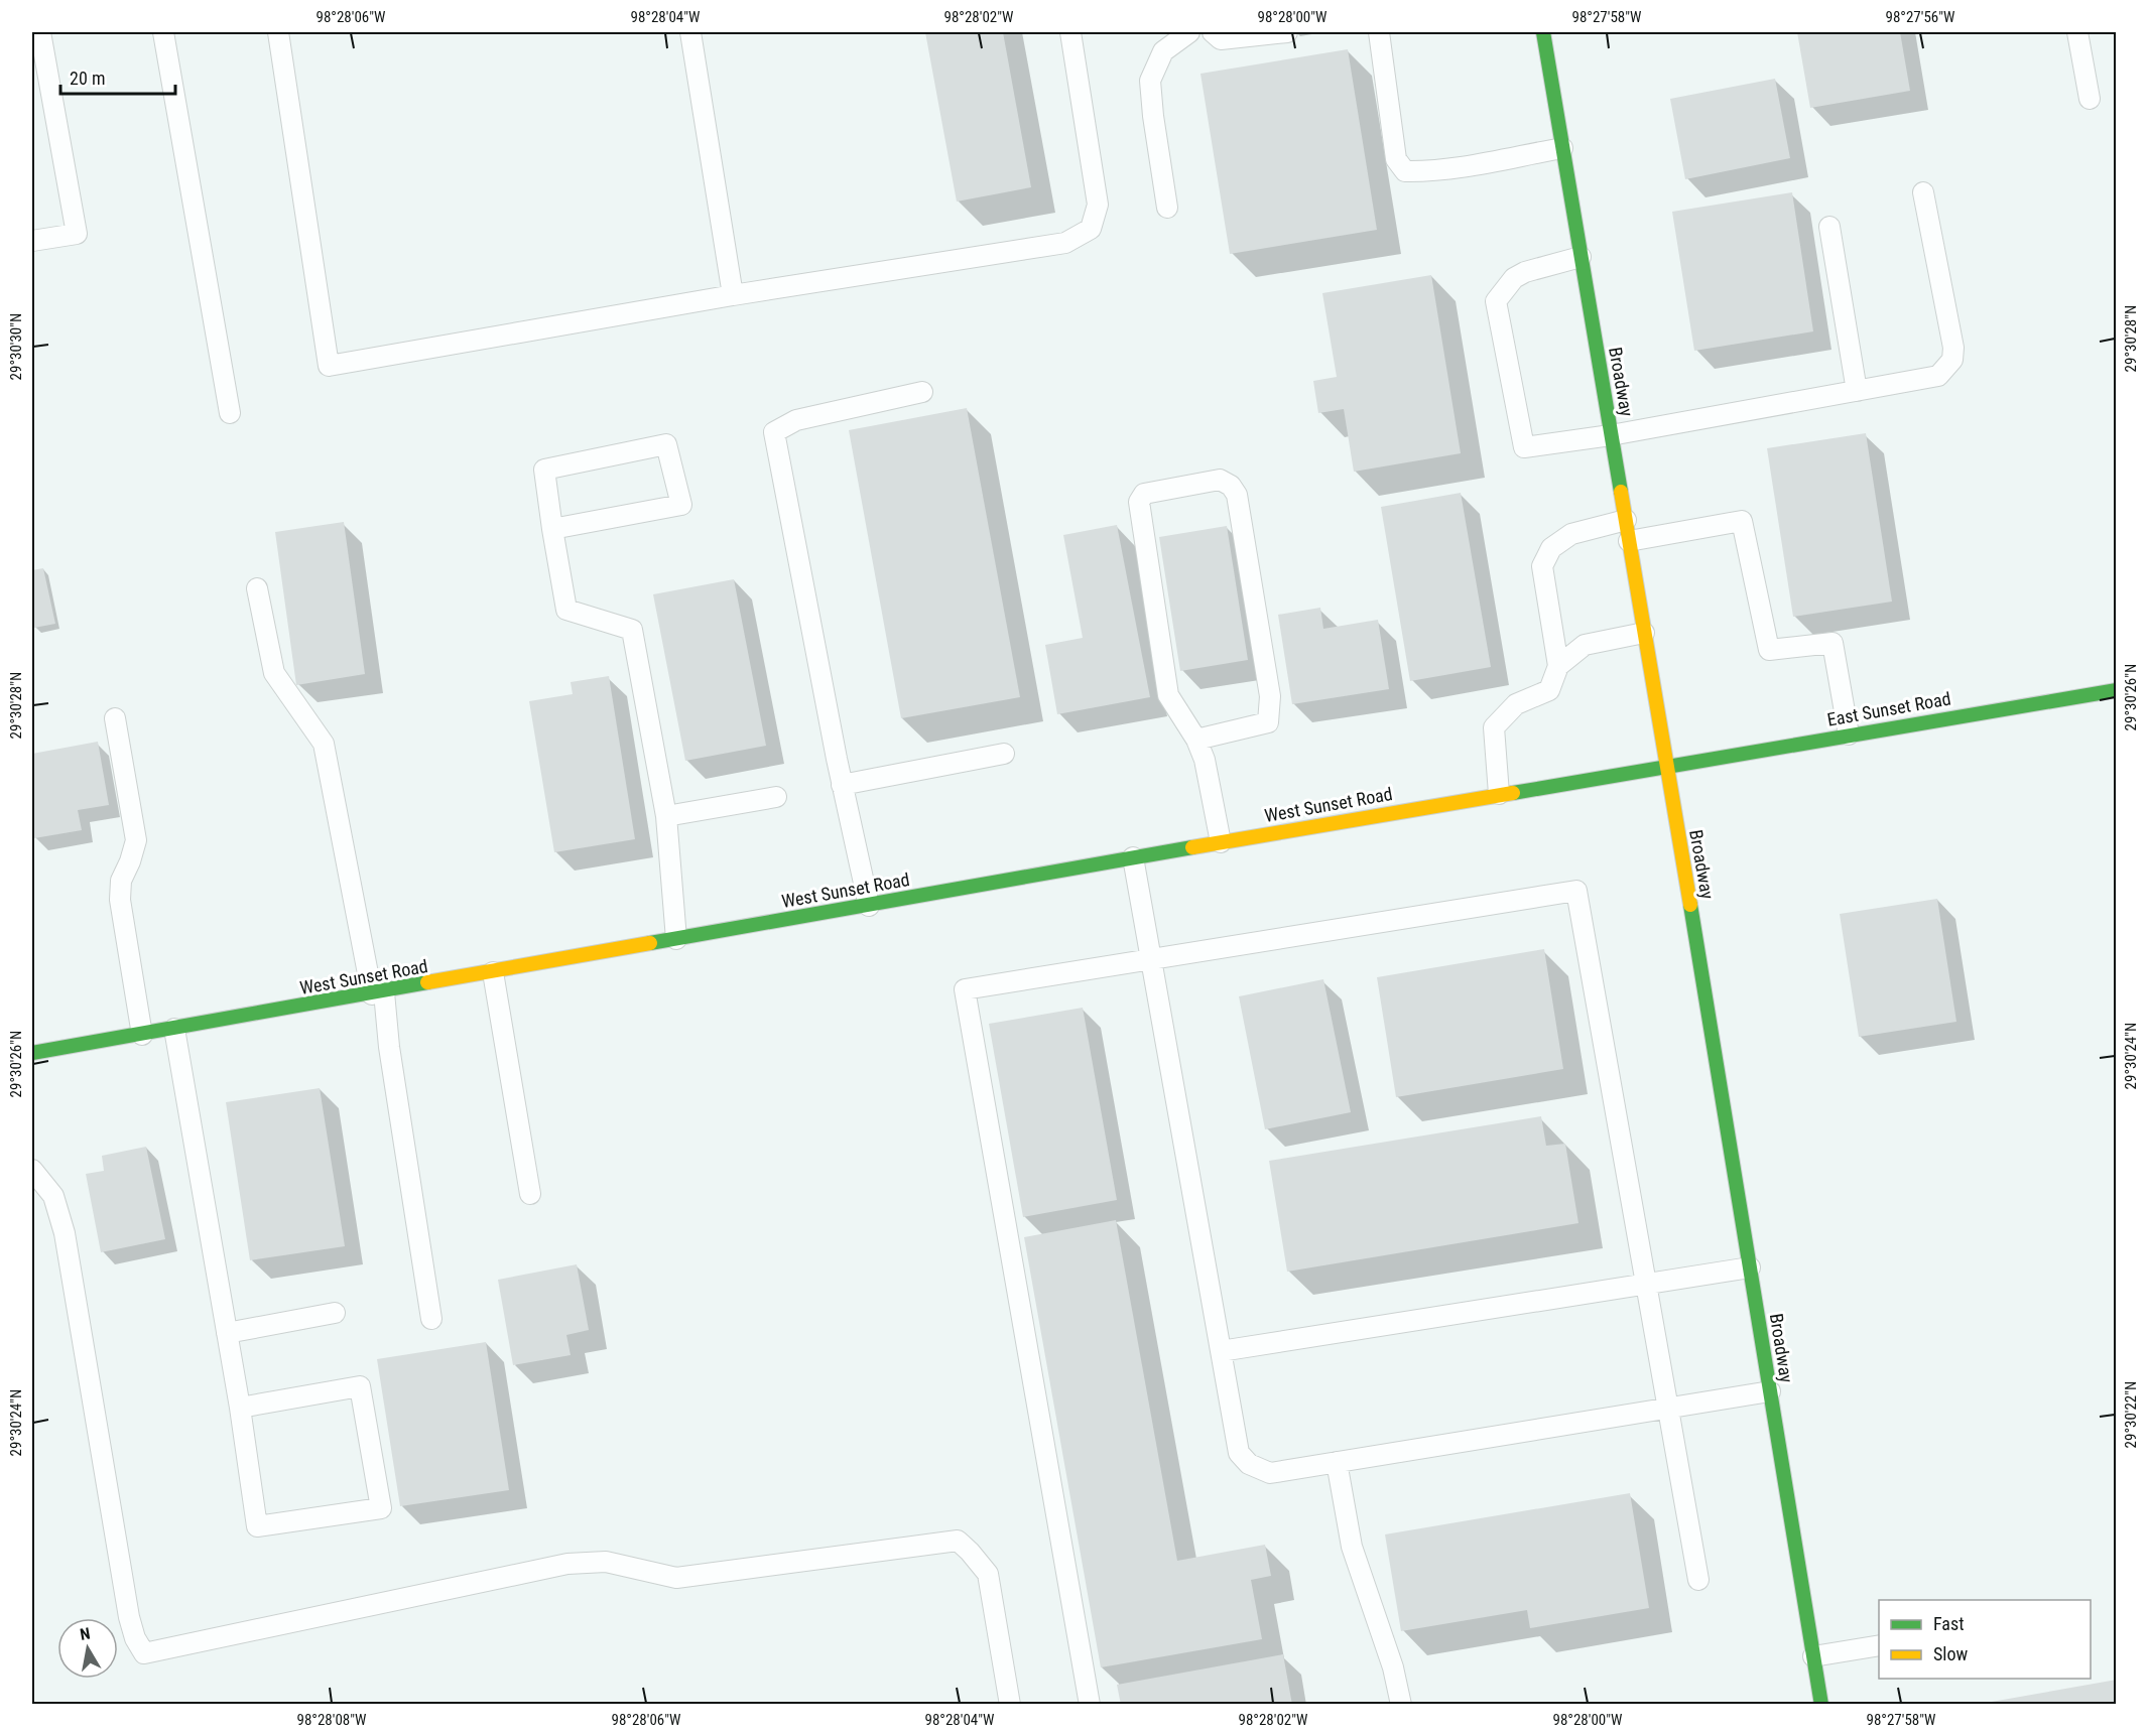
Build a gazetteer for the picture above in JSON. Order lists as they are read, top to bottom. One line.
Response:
{"streets":{"main road":["Broadway","East Sunset Road","West Sunset Road"]},"crossings":[["Broadway","East Sunset Road"],["Broadway","West Sunset Road"],["East Sunset Road","West Sunset Road"]],"legend":["Fast","Slow"],"scale_bar":"20 m","north":"top","coordinates":["98°28'06\"W","98°28'04\"W","98°28'02\"W","98°28'00\"W","98°27'58\"W","98°27'56\"W","29°30'28\"N","29°30'30\"N","29°30'26\"N","29°30'24\"N","29°30'22\"N","98°28'08\"W"]}
